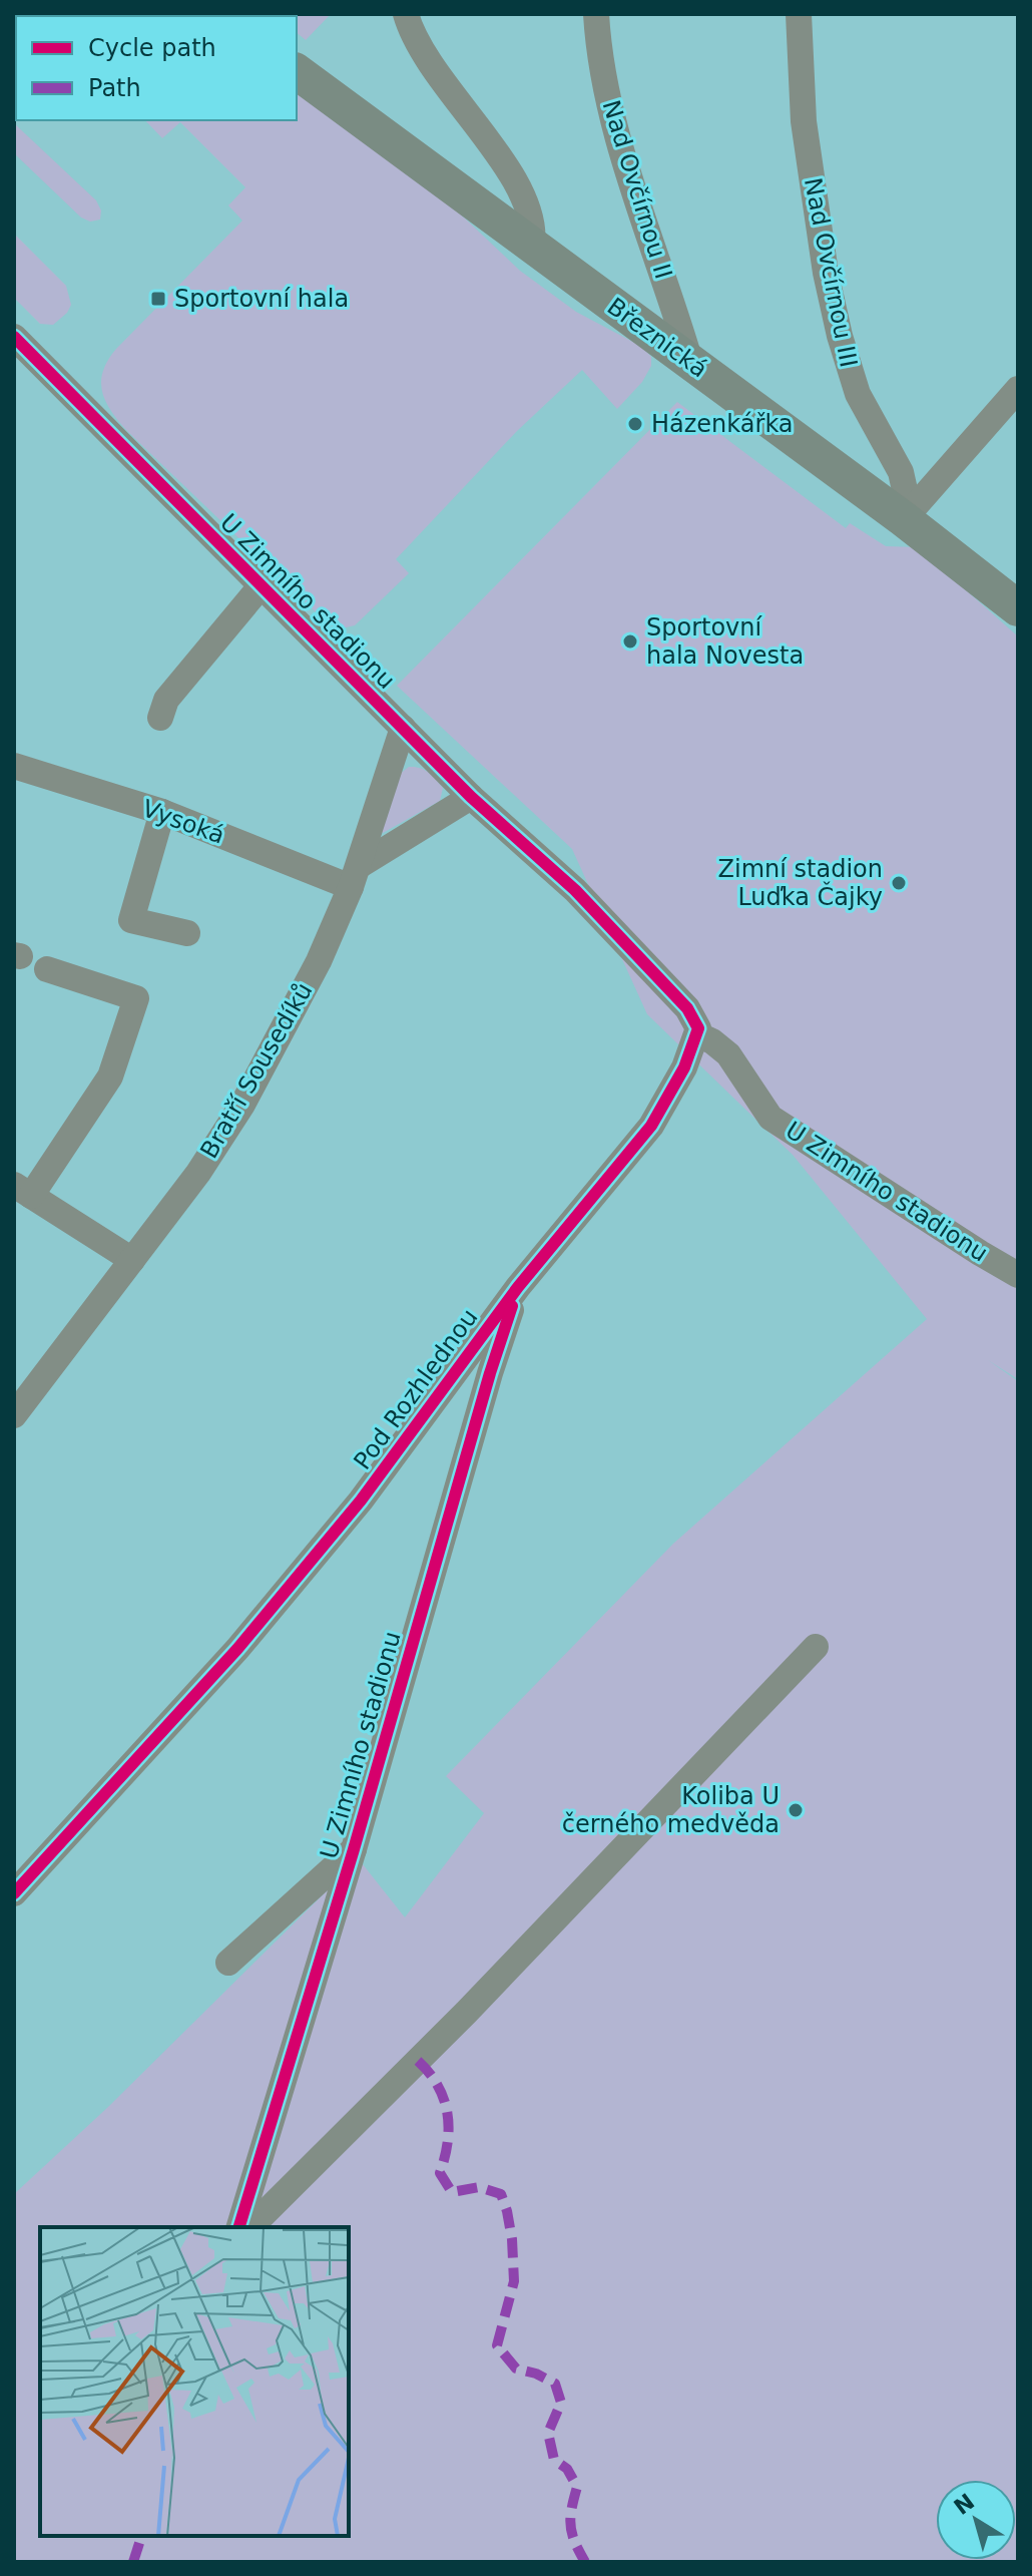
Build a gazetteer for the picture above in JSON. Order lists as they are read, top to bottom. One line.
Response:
{"streets":{"main road":["Březnická"],"street":["Nad Ovčírnou II","Nad Ovčírnou III","U Zimního stadionu","Vysoká","Bratří Sousedíků","Pod Rozhlednou"]},"crossings":[["Nad Ovčírnou II","Březnická"],["Nad Ovčírnou III","Březnická"],["U Zimního stadionu","Bratří Sousedíků"],["U Zimního stadionu","Pod Rozhlednou"],["Vysoká","Bratří Sousedíků"]],"places":{"transit":["Sportovní hala"],"other":["Házenkářka","Sportovní hala Novesta","Zimní stadion Luďka Čajky","Koliba U černého medvěda"]},"legend":["Cycle path","Path"],"north":"top left"}
